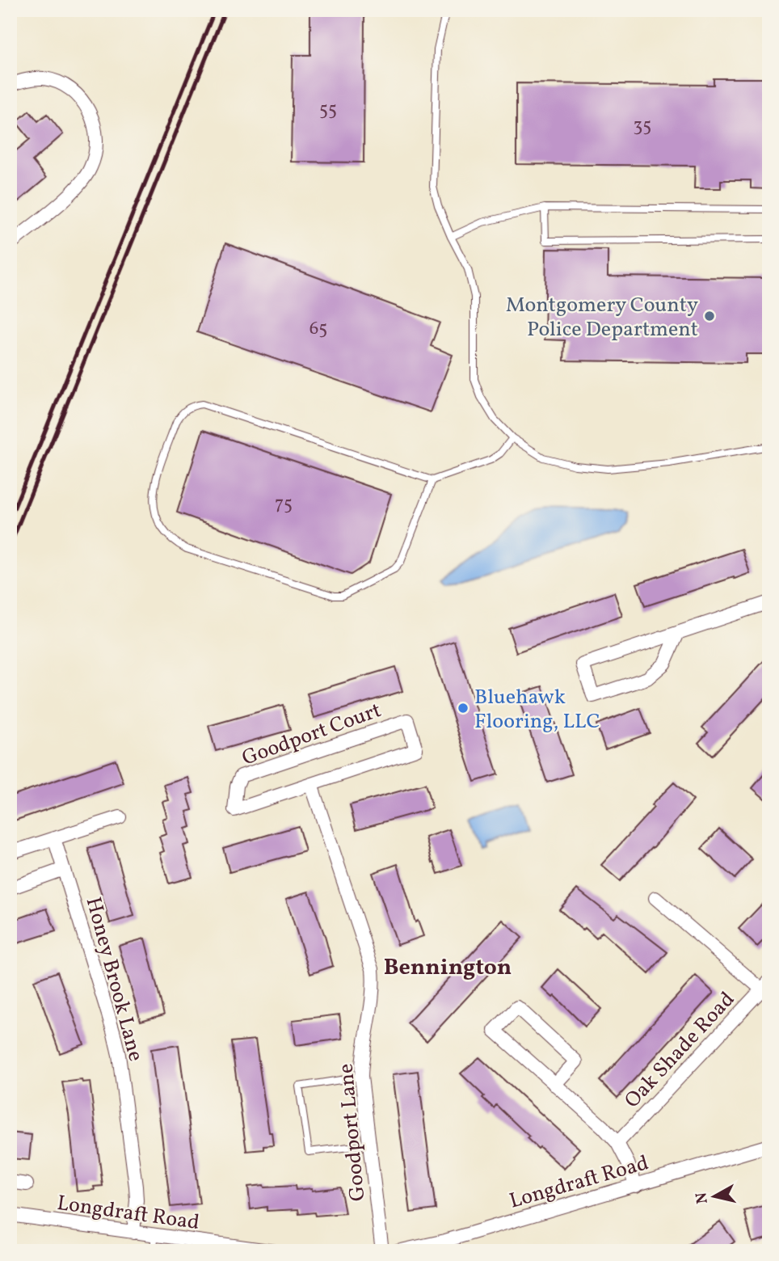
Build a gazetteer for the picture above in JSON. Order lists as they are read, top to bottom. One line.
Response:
{"streets":{"street":["Goodport Court","Honey Brook Lane","Oak Shade Road","Goodport Lane","Longdraft Road"]},"crossings":[["Goodport Court","Goodport Lane"],["Honey Brook Lane","Longdraft Road"]],"districts":["Bennington"],"places":["Montgomery County Police Department","Bluehawk Flooring, LLC"],"house_numbers":["55","35","65","75"],"north":"left"}
